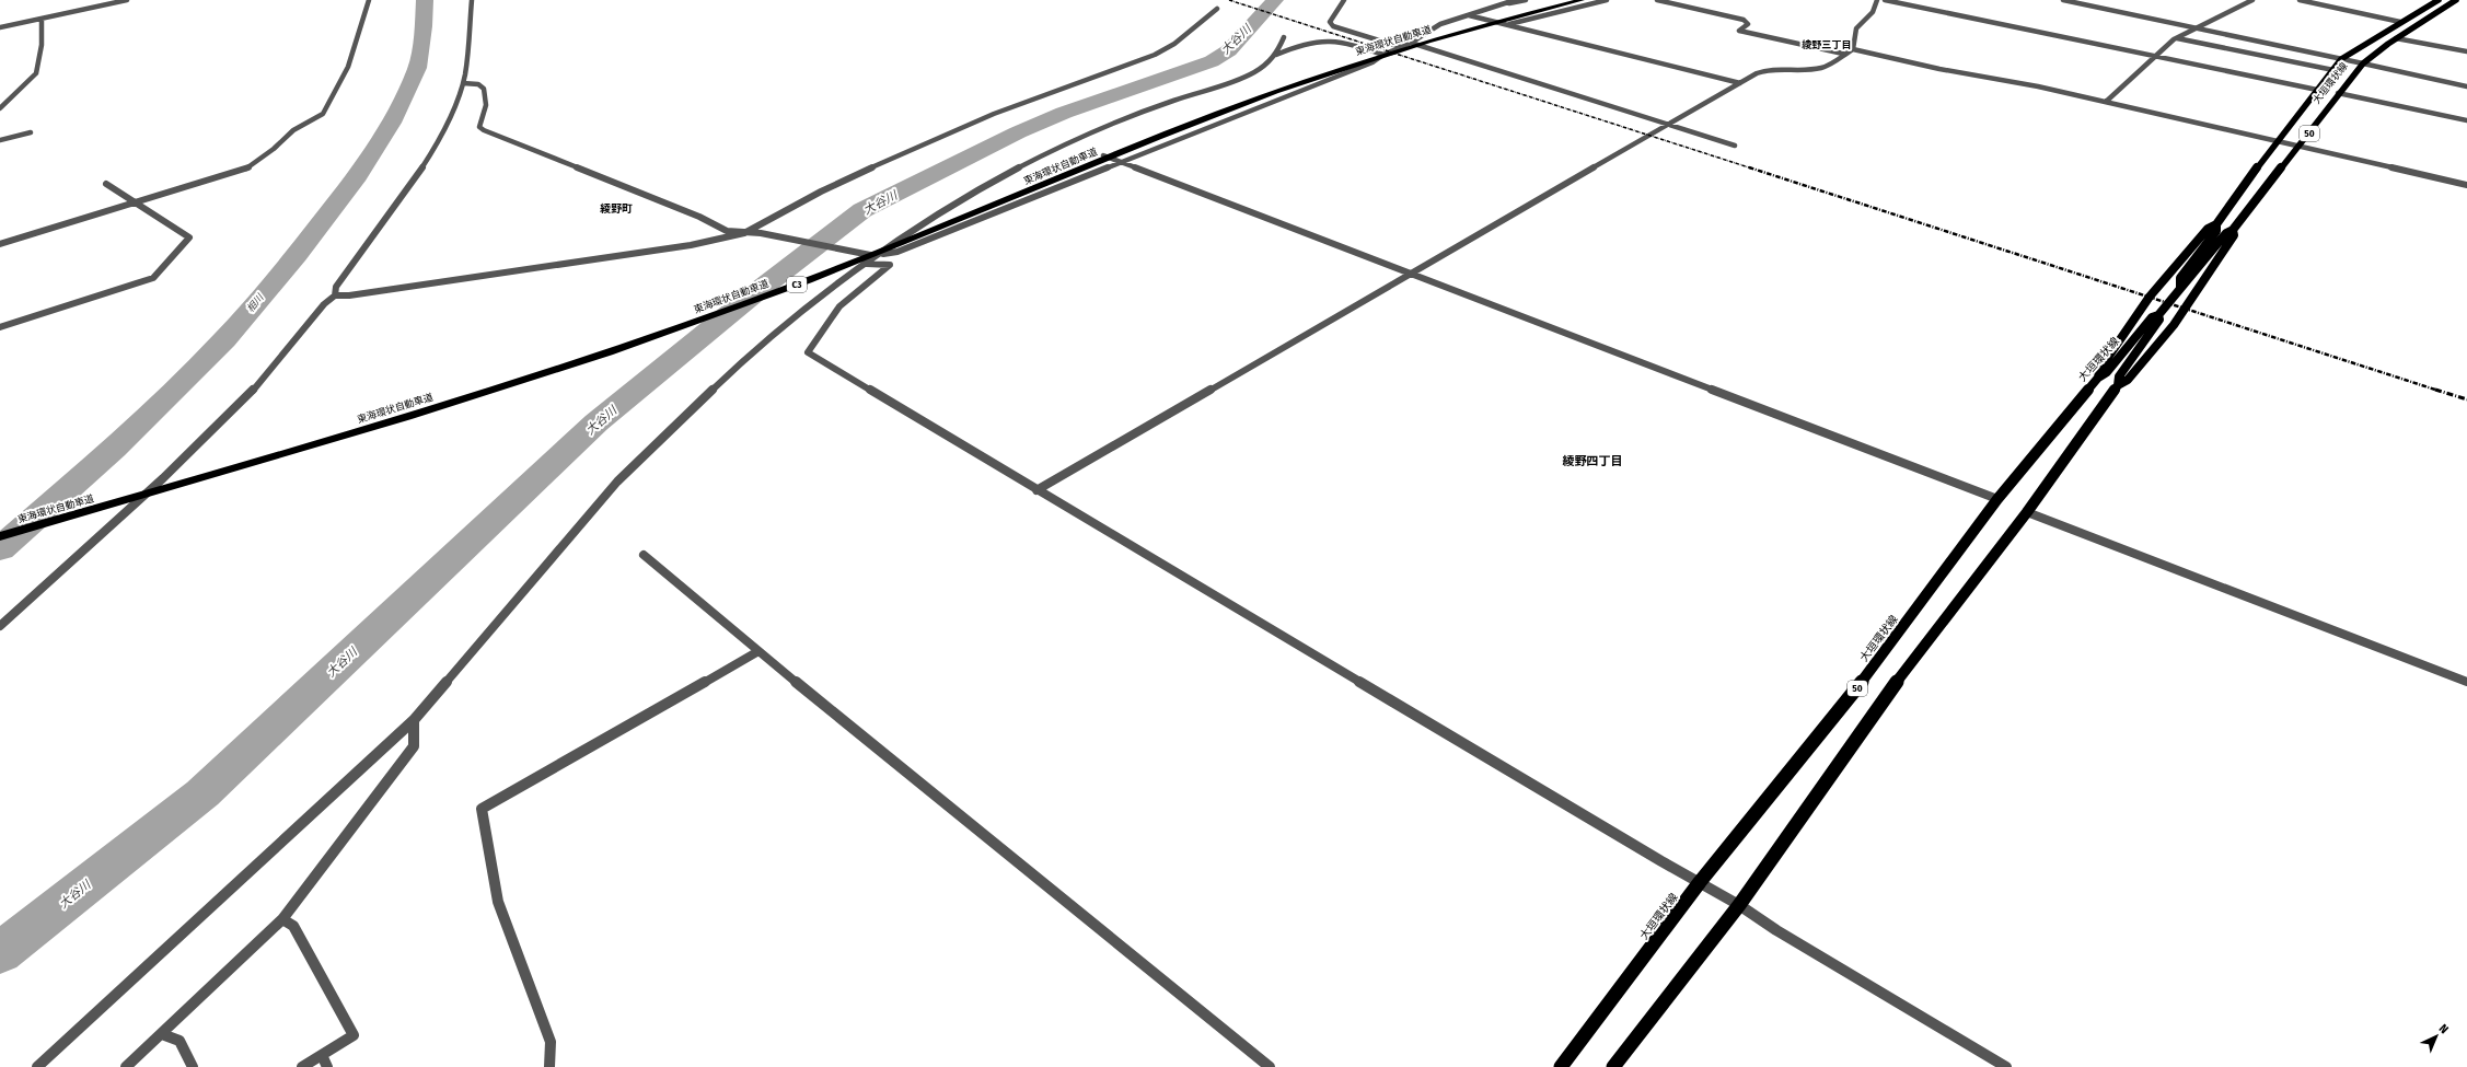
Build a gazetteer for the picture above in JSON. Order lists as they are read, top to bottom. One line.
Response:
{"streets":{"highway":["東海環状自動車道","C3"],"main road":["大垣環状線","50"]},"districts":["綾野三丁目","綾野町","綾野四丁目"],"water":["大谷川","相川"],"north":"top right"}
